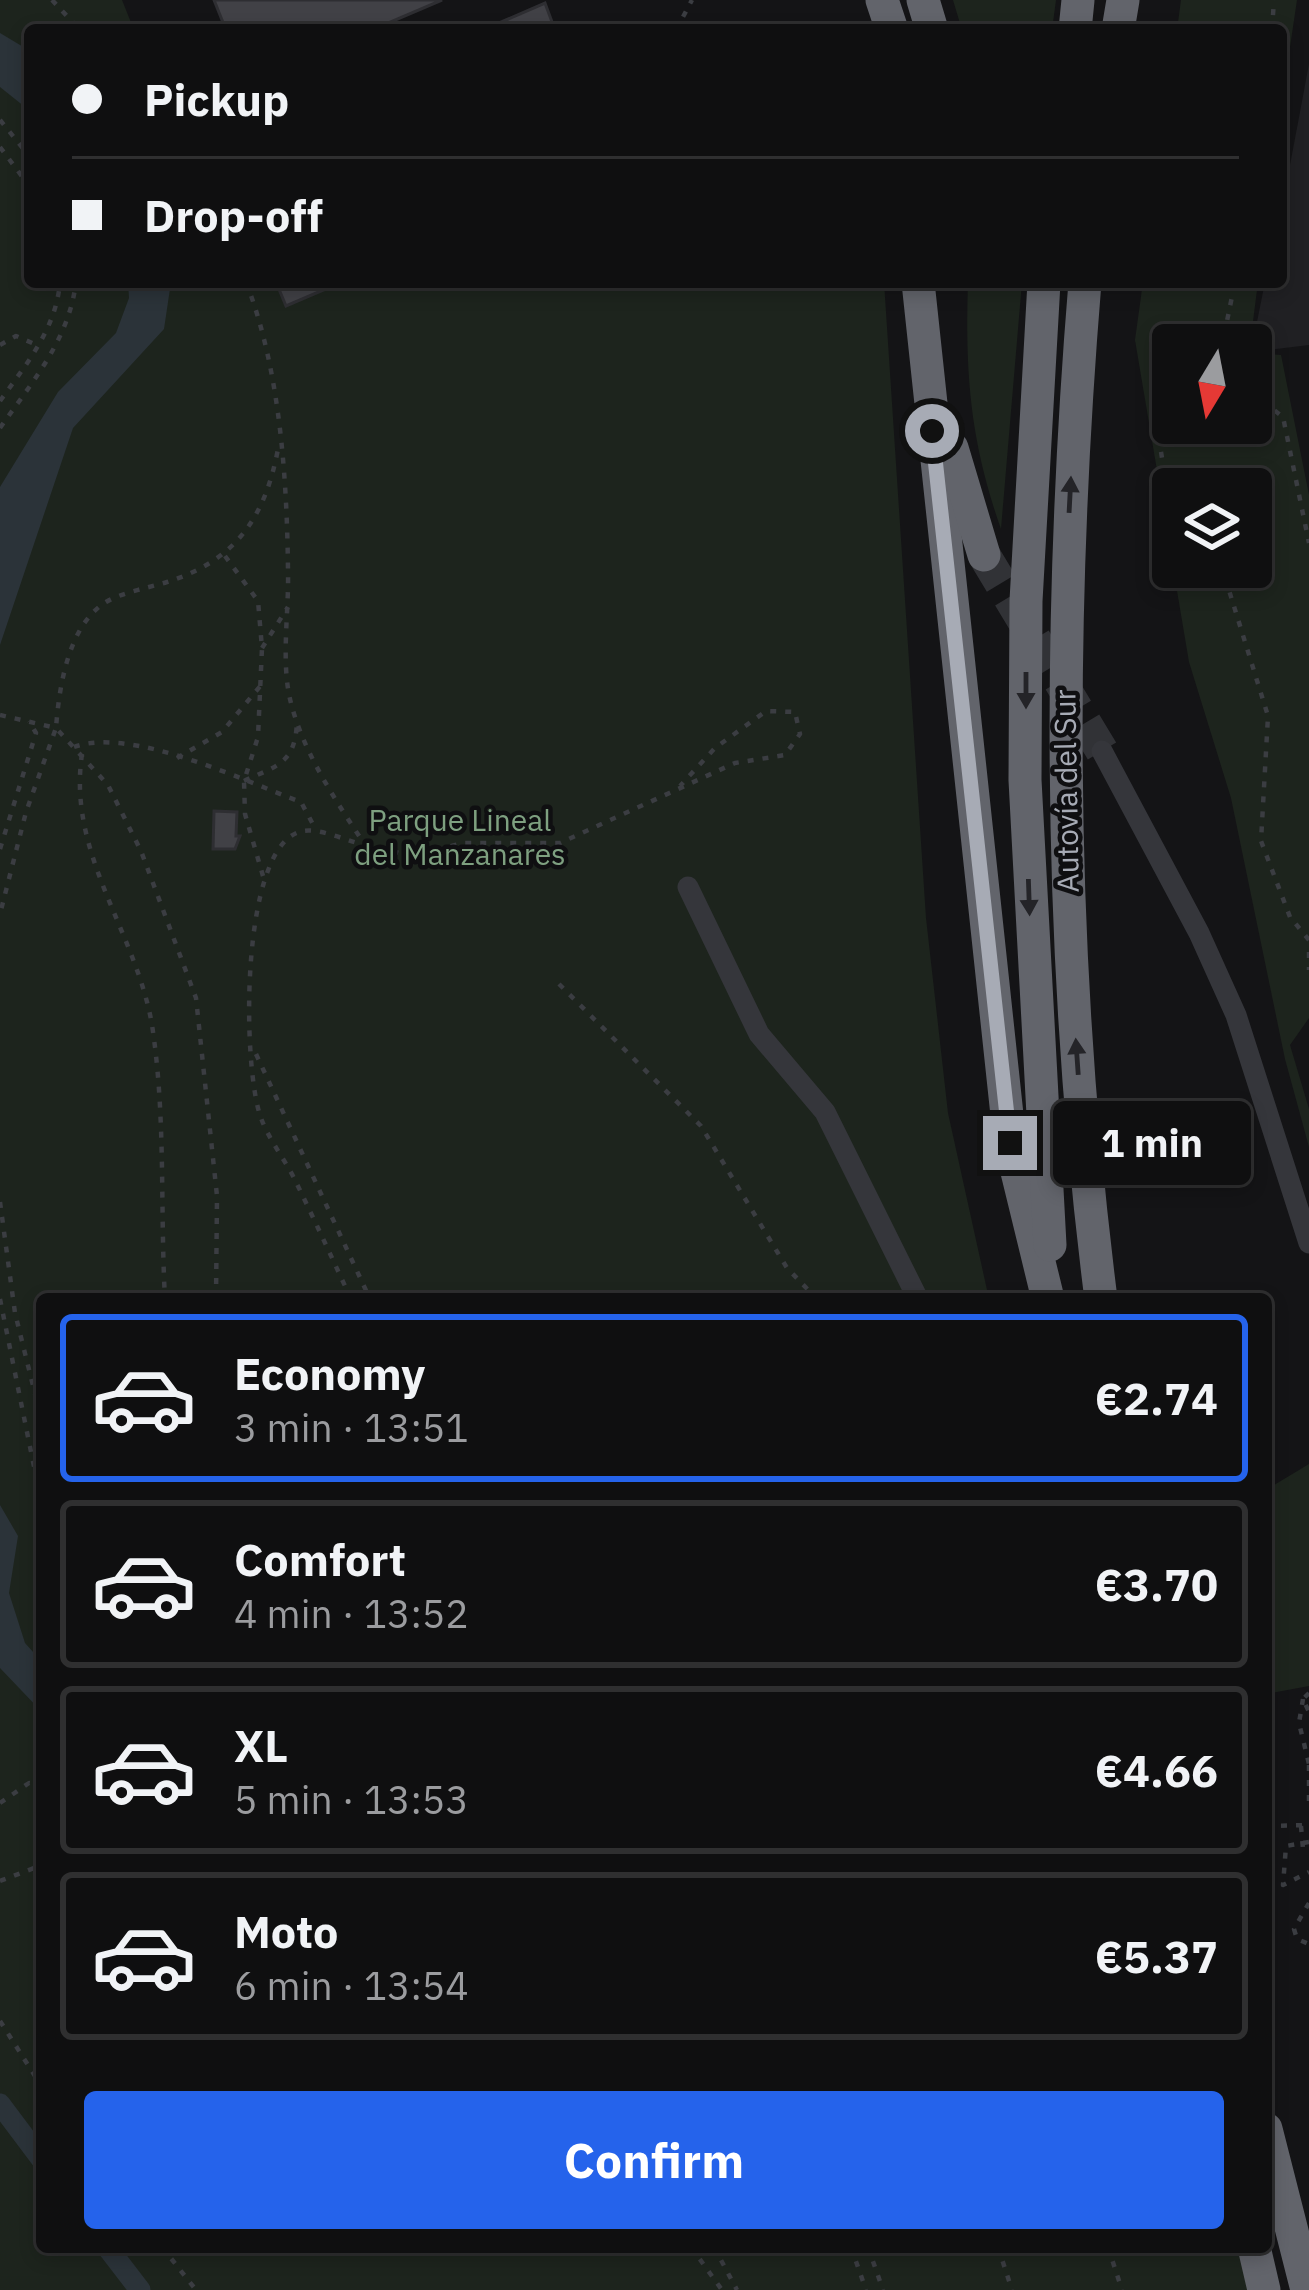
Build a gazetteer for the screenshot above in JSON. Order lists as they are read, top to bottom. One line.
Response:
{"streets":{"highway":["Autovía del Sur"]},"parks":["Parque Lineal del Manzanares"],"north":"bottom","page":{"banner":["Pickup","Drop-off"],"bubble":"1 min","list":[{"name":"Economy","note":"3 min · 13:51","value":"€2.74"},{"name":"Comfort","note":"4 min · 13:52","value":"€3.70"},{"name":"XL","note":"5 min · 13:53","value":"€4.66"},{"name":"Moto","note":"6 min · 13:54","value":"€5.37"}],"buttons":"Confirm"}}
